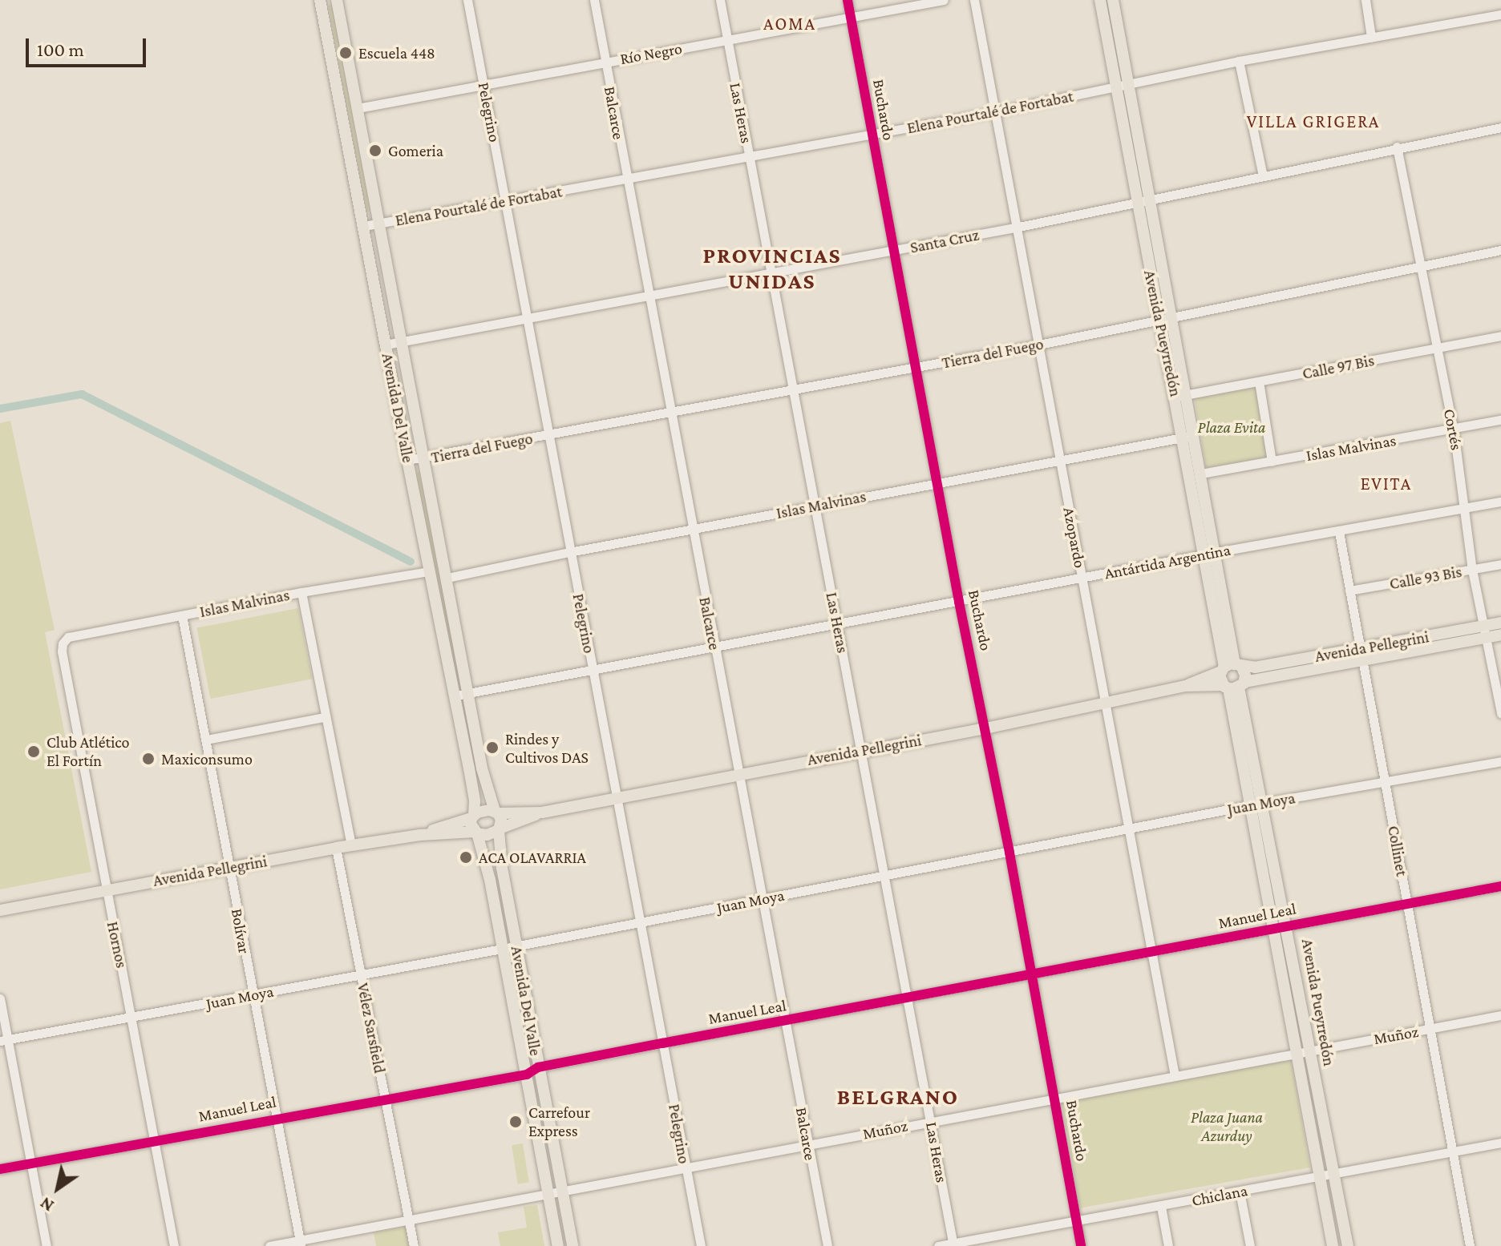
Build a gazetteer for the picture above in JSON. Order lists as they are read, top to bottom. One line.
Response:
{"streets":{"main road":["Avenida Pueyrredón","Avenida Del Valle","Avenida Pellegrini"],"street":["Río Negro","Buchardo","Pelegrino","Elena Pourtalé de Fortabat","Balcarce","Las Heras","Santa Cruz","Tierra del Fuego","Calle 97 Bis","Cortés","Islas Malvinas","Azopardo","Antártida Argentina","Calle 93 Bis","Juan Moya","Collinet","Manuel Leal","Bolívar","Hornos","Vélez Sarsfield","Muñoz","Chiclana"]},"crossings":[["Río Negro","Buchardo"],["Río Negro","Pelegrino"],["Río Negro","Balcarce"],["Río Negro","Las Heras"],["Río Negro","Avenida Del Valle"],["Buchardo","Elena Pourtalé de Fortabat"],["Buchardo","Santa Cruz"],["Buchardo","Tierra del Fuego"],["Buchardo","Islas Malvinas"],["Buchardo","Antártida Argentina"],["Buchardo","Avenida Pellegrini"],["Buchardo","Juan Moya"],["Buchardo","Manuel Leal"],["Buchardo","Muñoz"],["Buchardo","Chiclana"],["Pelegrino","Elena Pourtalé de Fortabat"],["Pelegrino","Santa Cruz"],["Pelegrino","Tierra del Fuego"],["Pelegrino","Islas Malvinas"],["Pelegrino","Antártida Argentina"],["Pelegrino","Avenida Pellegrini"],["Pelegrino","Juan Moya"],["Pelegrino","Manuel Leal"],["Pelegrino","Muñoz"],["Elena Pourtalé de Fortabat","Balcarce"],["Elena Pourtalé de Fortabat","Las Heras"],["Elena Pourtalé de Fortabat","Avenida Pueyrredón"],["Elena Pourtalé de Fortabat","Avenida Del Valle"],["Elena Pourtalé de Fortabat","Azopardo"],["Balcarce","Santa Cruz"],["Balcarce","Tierra del Fuego"],["Balcarce","Islas Malvinas"],["Balcarce","Antártida Argentina"],["Balcarce","Avenida Pellegrini"],["Balcarce","Juan Moya"],["Balcarce","Manuel Leal"],["Balcarce","Muñoz"],["Las Heras","Santa Cruz"],["Las Heras","Tierra del Fuego"],["Las Heras","Islas Malvinas"],["Las Heras","Antártida Argentina"],["Las Heras","Avenida Pellegrini"],["Las Heras","Juan Moya"],["Las Heras","Manuel Leal"],["Las Heras","Muñoz"],["Las Heras","Chiclana"],["Santa Cruz","Avenida Pueyrredón"],["Santa Cruz","Avenida Del Valle"],["Santa Cruz","Cortés"],["Santa Cruz","Azopardo"],["Avenida Pueyrredón","Tierra del Fuego"],["Avenida Pueyrredón","Calle 97 Bis"],["Avenida Pueyrredón","Islas Malvinas"],["Avenida Pueyrredón","Antártida Argentina"],["Avenida Pueyrredón","Avenida Pellegrini"],["Avenida Pueyrredón","Juan Moya"],["Avenida Pueyrredón","Manuel Leal"],["Avenida Pueyrredón","Muñoz"],["Avenida Pueyrredón","Chiclana"],["Tierra del Fuego","Avenida Del Valle"],["Tierra del Fuego","Cortés"],["Tierra del Fuego","Azopardo"],["Calle 97 Bis","Cortés"],["Avenida Del Valle","Islas Malvinas"],["Avenida Del Valle","Antártida Argentina"],["Avenida Del Valle","Avenida Pellegrini"],["Avenida Del Valle","Juan Moya"],["Avenida Del Valle","Manuel Leal"],["Avenida Del Valle","Muñoz"],["Cortés","Islas Malvinas"],["Cortés","Antártida Argentina"],["Cortés","Calle 93 Bis"],["Cortés","Avenida Pellegrini"],["Islas Malvinas","Azopardo"],["Islas Malvinas","Bolívar"],["Islas Malvinas","Hornos"],["Azopardo","Antártida Argentina"],["Azopardo","Avenida Pellegrini"],["Azopardo","Juan Moya"],["Azopardo","Manuel Leal"],["Azopardo","Muñoz"],["Antártida Argentina","Collinet"],["Calle 93 Bis","Collinet"],["Avenida Pellegrini","Collinet"],["Avenida Pellegrini","Bolívar"],["Avenida Pellegrini","Hornos"],["Avenida Pellegrini","Vélez Sarsfield"],["Juan Moya","Collinet"],["Juan Moya","Bolívar"],["Juan Moya","Hornos"],["Juan Moya","Vélez Sarsfield"],["Collinet","Manuel Leal"],["Collinet","Muñoz"],["Collinet","Chiclana"],["Manuel Leal","Bolívar"],["Manuel Leal","Hornos"],["Manuel Leal","Vélez Sarsfield"],["Bolívar","Muñoz"],["Vélez Sarsfield","Muñoz"]],"districts":["AOMA","VILLA GRIGERA","PROVINCIAS UNIDAS","EVITA","BELGRANO"],"parks":["Plaza Evita","Plaza Juana Azurduy"],"places":["Escuela 448","Gomeria","Rindes y Cultivos DAS","Club Atlético El Fortín","Maxiconsumo","ACA OLAVARRIA","Carrefour Express"],"scale_bar":"100 m","north":"bottom left"}
